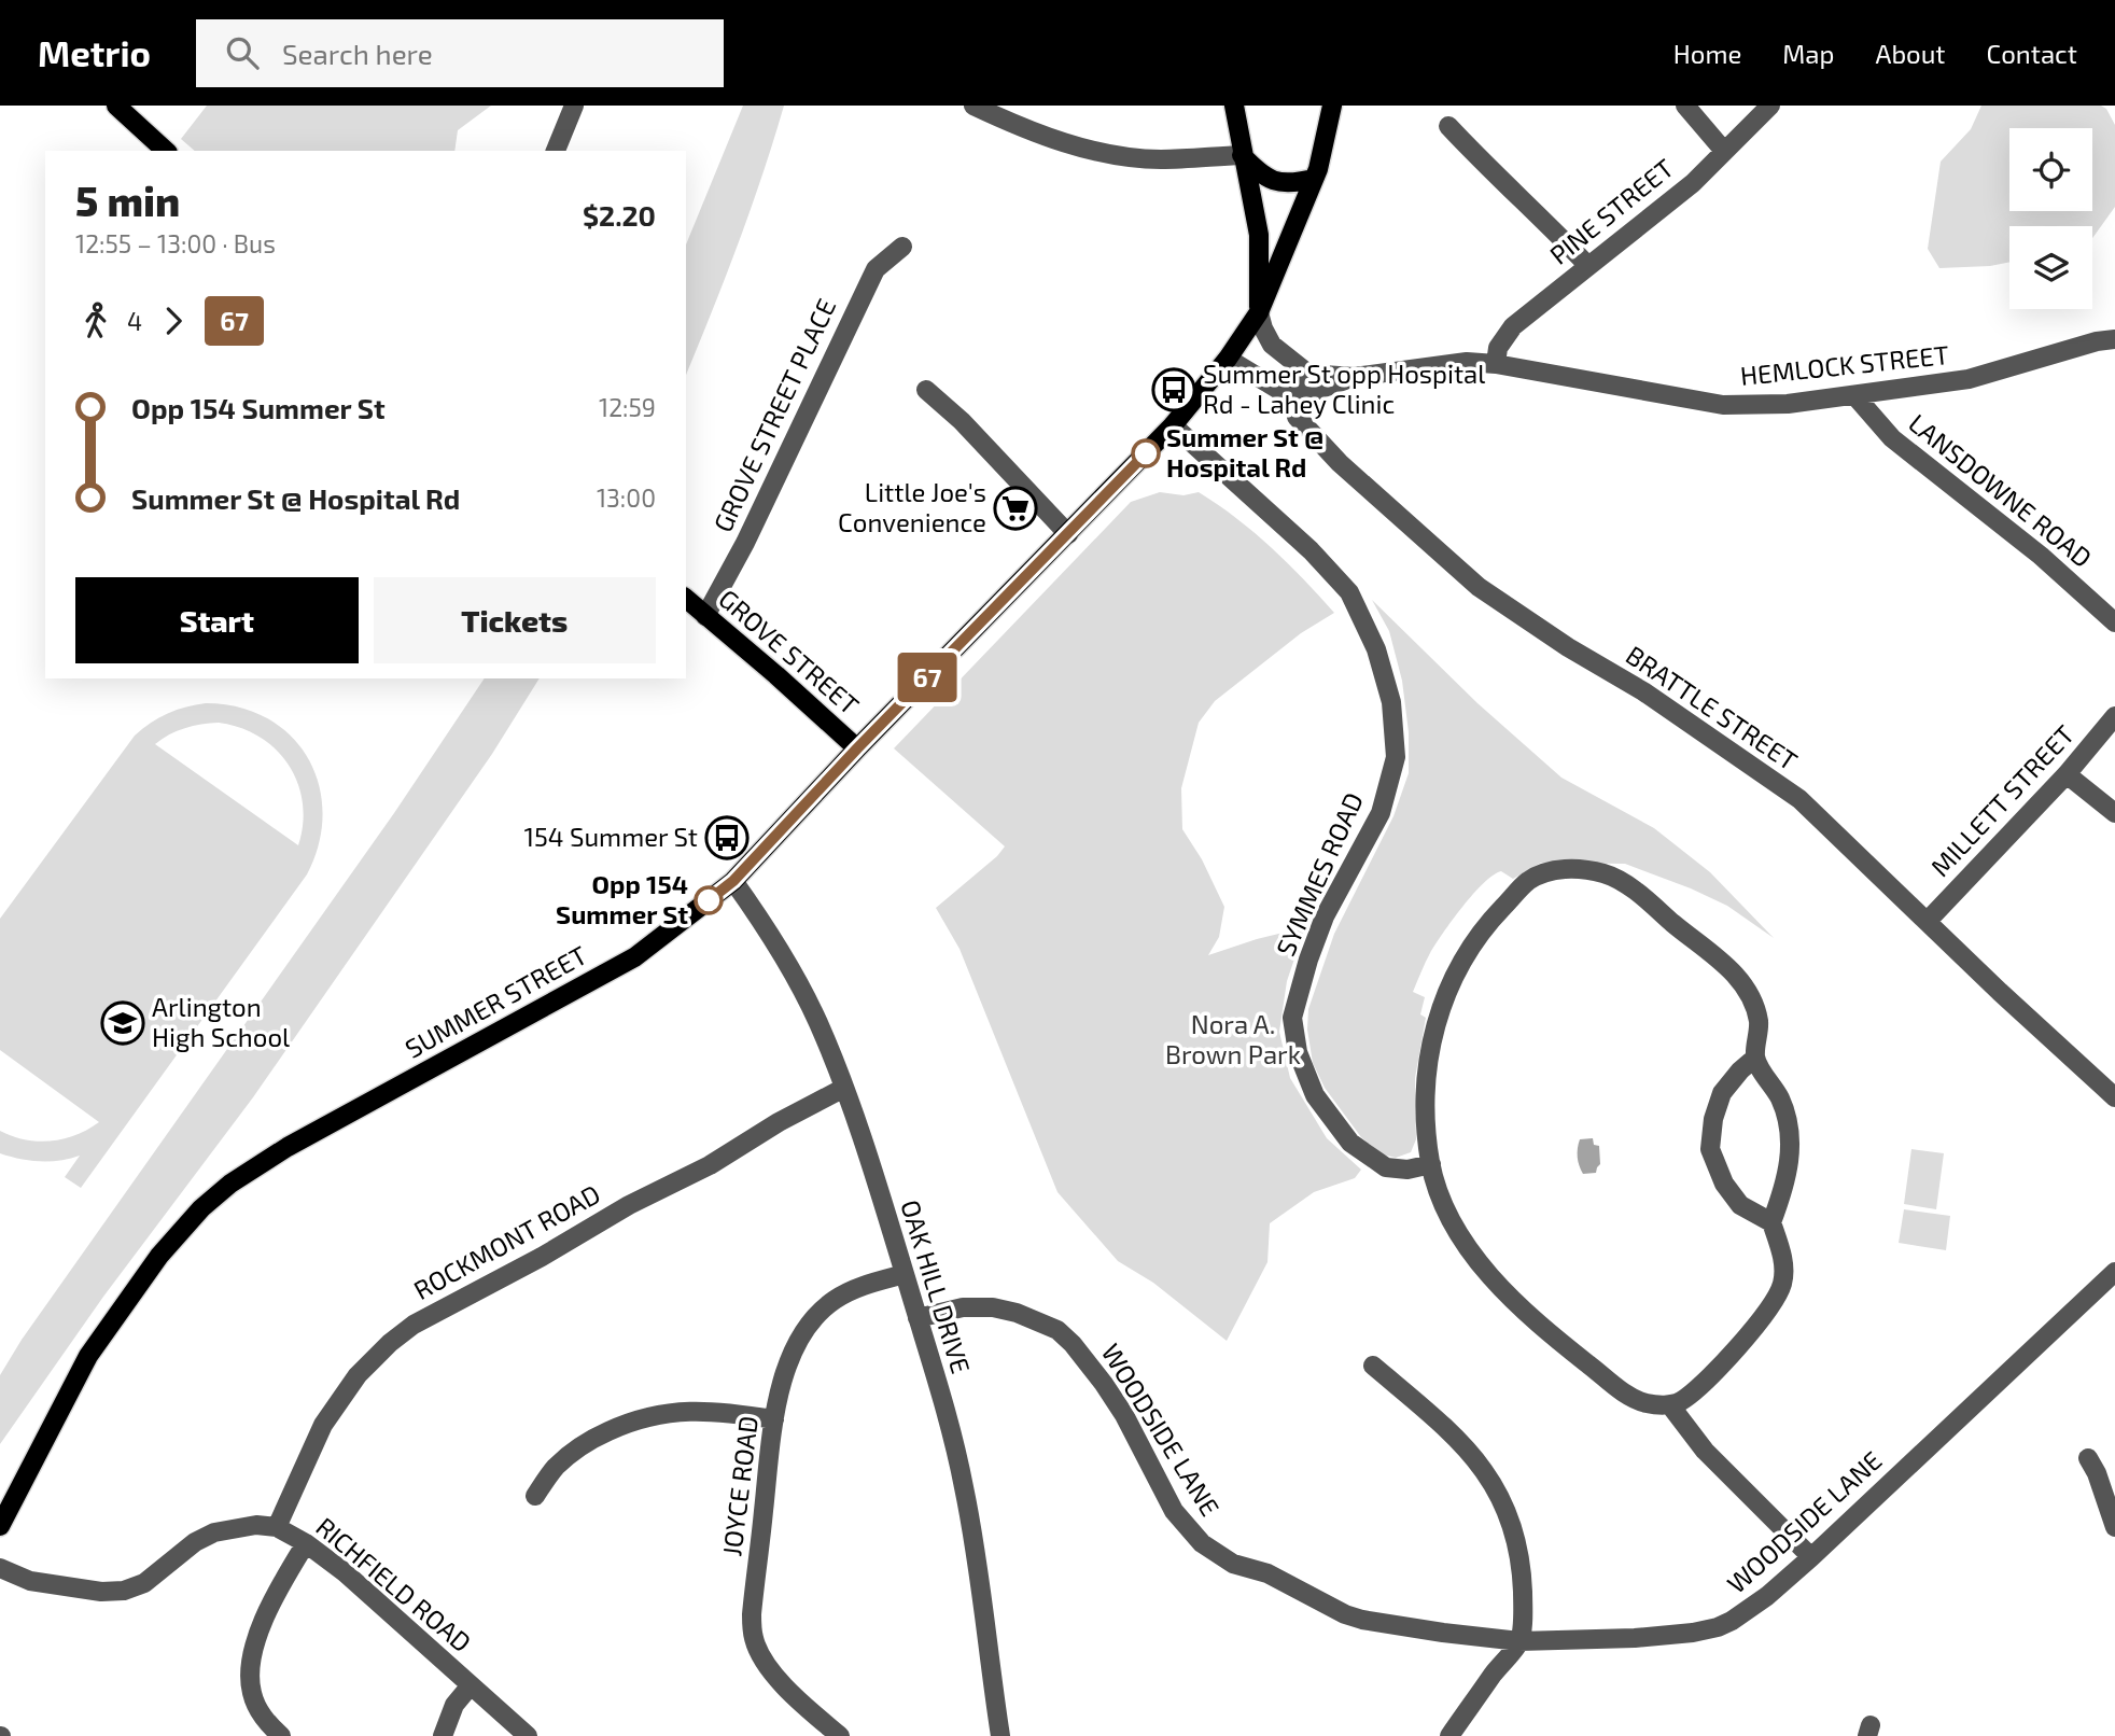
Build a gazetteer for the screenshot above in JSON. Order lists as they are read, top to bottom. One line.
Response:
{"streets":{"main road":["GROVE STREET","SUMMER STREET"],"street":["PINE STREET","HEMLOCK STREET","GROVE STREET PLACE","LANSDOWNE ROAD","BRATTLE STREET","MILLETT STREET","SYMMES ROAD","ROCKMONT ROAD","OAK HILL DRIVE","WOODSIDE LANE","JOYCE ROAD","RICHFIELD ROAD"]},"crossings":[["PINE STREET","HEMLOCK STREET"],["HEMLOCK STREET","LANSDOWNE ROAD"],["HEMLOCK STREET","BRATTLE STREET"],["GROVE STREET PLACE","GROVE STREET"],["GROVE STREET","SUMMER STREET"],["BRATTLE STREET","MILLETT STREET"],["SYMMES ROAD","SUMMER STREET"],["SUMMER STREET","OAK HILL DRIVE"],["ROCKMONT ROAD","OAK HILL DRIVE"],["ROCKMONT ROAD","RICHFIELD ROAD"],["OAK HILL DRIVE","WOODSIDE LANE"],["OAK HILL DRIVE","JOYCE ROAD"]],"parks":["Nora A. Brown Park"],"places":{"bus stop":["Summer St opp Hospital Rd - Lahey Clinic","154 Summer St"],"other":["Summer St @ Hospital Rd","Opp 154 Summer St"],"supermarket":["Little Joe's Convenience"],"school or university":["Arlington High School"]},"lines":["bus line 67"],"page":{"header":"Metrio","search":"Search here","nav":["Home","Map","About","Contact"],"on_map":"67","heading":["5 min","12:55 – 13:00 · Bus","$2.20"],"legs":["4","67"],"list":[{"name":"Opp 154 Summer St","value":"12:59"},{"name":"Summer St @ Hospital Rd","value":"13:00"}],"buttons":["Start","Tickets"]}}
